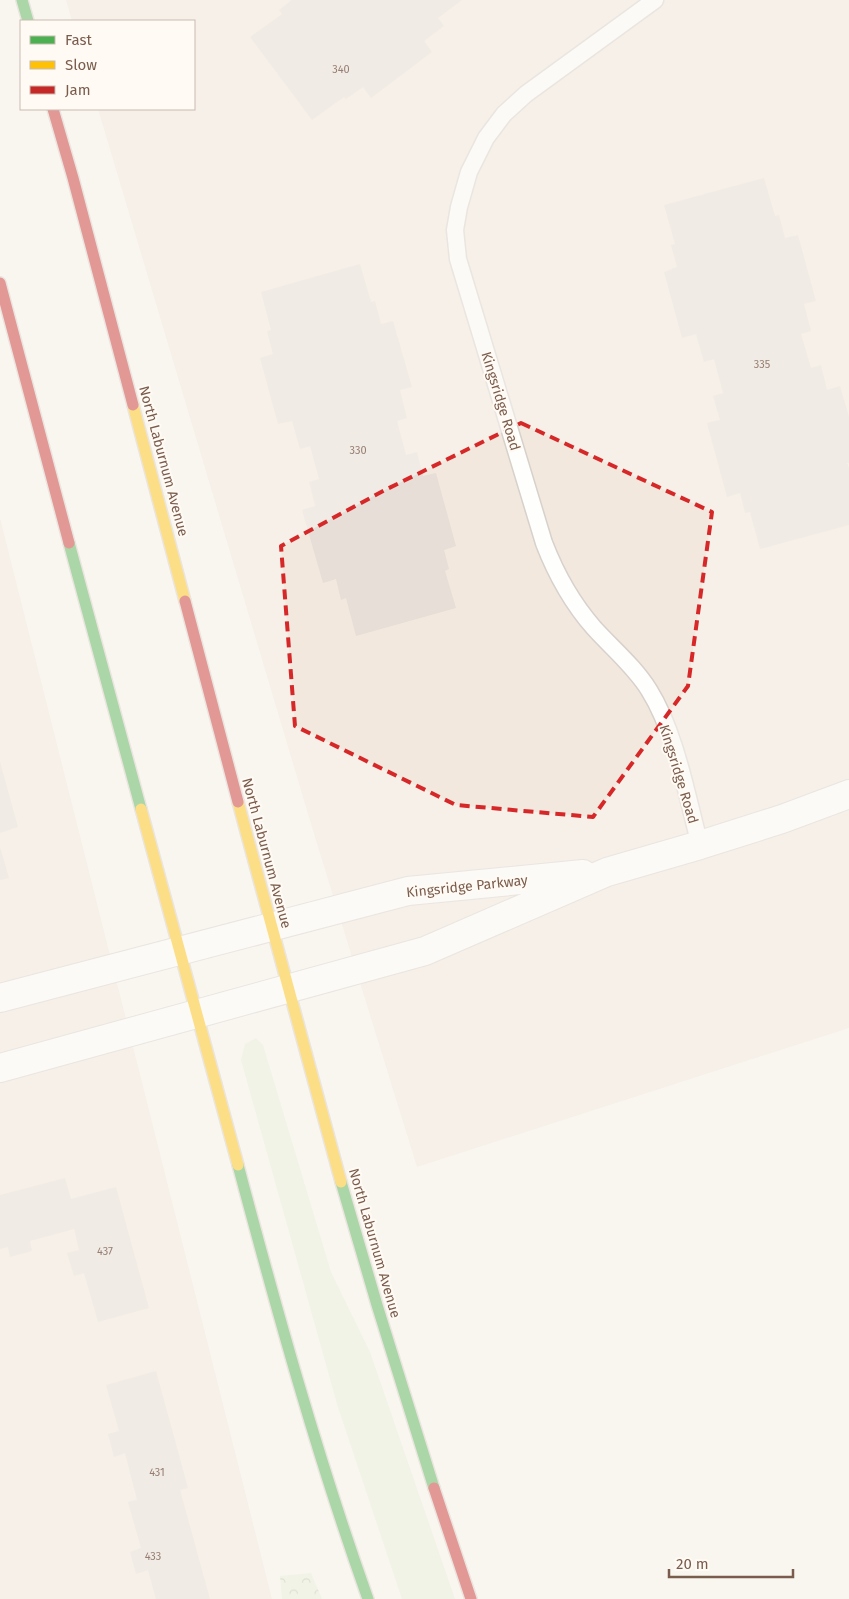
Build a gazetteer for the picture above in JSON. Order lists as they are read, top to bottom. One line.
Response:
{"streets":{"main road":["North Laburnum Avenue"],"street":["Kingsridge Parkway"],"lane":["Kingsridge Road"]},"crossings":[["Kingsridge Road","Kingsridge Parkway"],["North Laburnum Avenue","Kingsridge Parkway"]],"house_numbers":["340","335","330","437","431","433"],"legend":["Fast","Slow","Jam"],"scale_bar":"20 m"}
